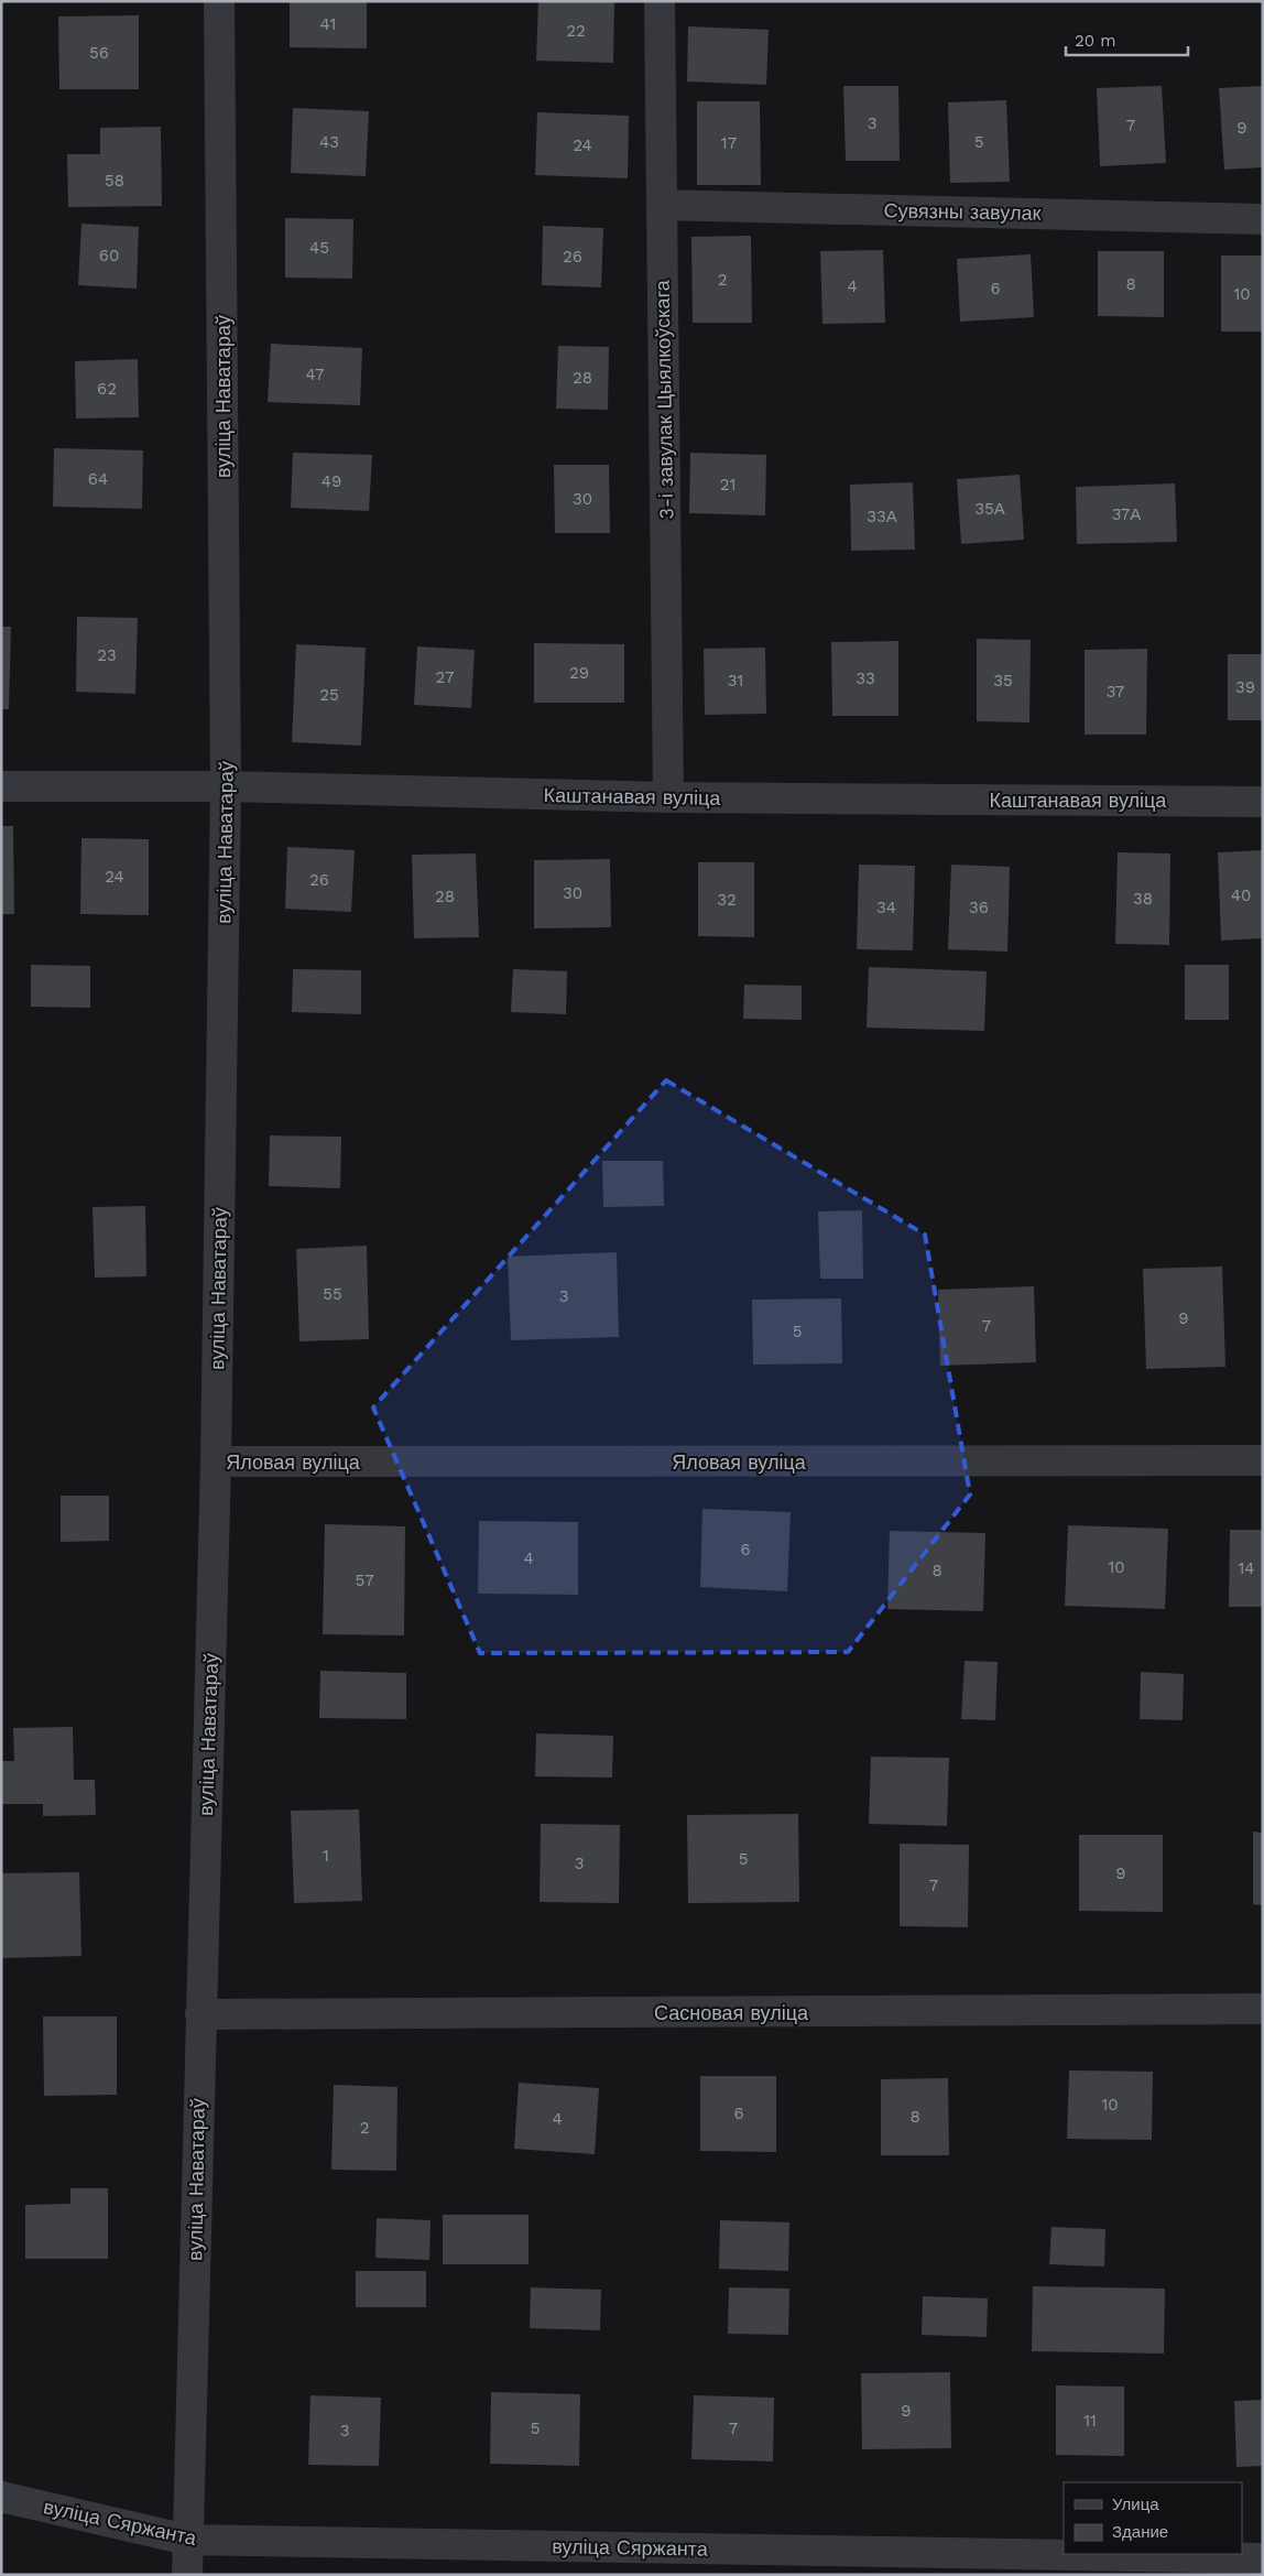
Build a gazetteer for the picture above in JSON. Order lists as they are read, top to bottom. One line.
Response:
{"streets":{"street":["Сувязны завулак","вуліца Наватараў","3-і завулак Цыялкоўскага","Каштанавая вуліца","Яловая вуліца","Сасновая вуліца","вуліца Сяржанта"]},"crossings":[["Сувязны завулак","3-і завулак Цыялкоўскага"],["вуліца Наватараў","Каштанавая вуліца"],["вуліца Наватараў","Яловая вуліца"],["вуліца Наватараў","Сасновая вуліца"],["вуліца Наватараў","вуліца Сяржанта"],["3-і завулак Цыялкоўскага","Каштанавая вуліца"]],"house_numbers":["41","22","56","3","7","9","43","5","17","24","58","45","60","26","2","8","4","6","10","47","28","62","64","49","21","30","35А","37А","33А","23","29","27","33","31","35","39","37","25","24","26","30","40","28","38","32","34","36","55","3","9","7","5","6","4","10","14","8","57","1","5","3","9","7","10","6","8","4","2","9","11","5","7","3"],"legend":["Улица","Здание"],"scale_bar":"20 m"}
